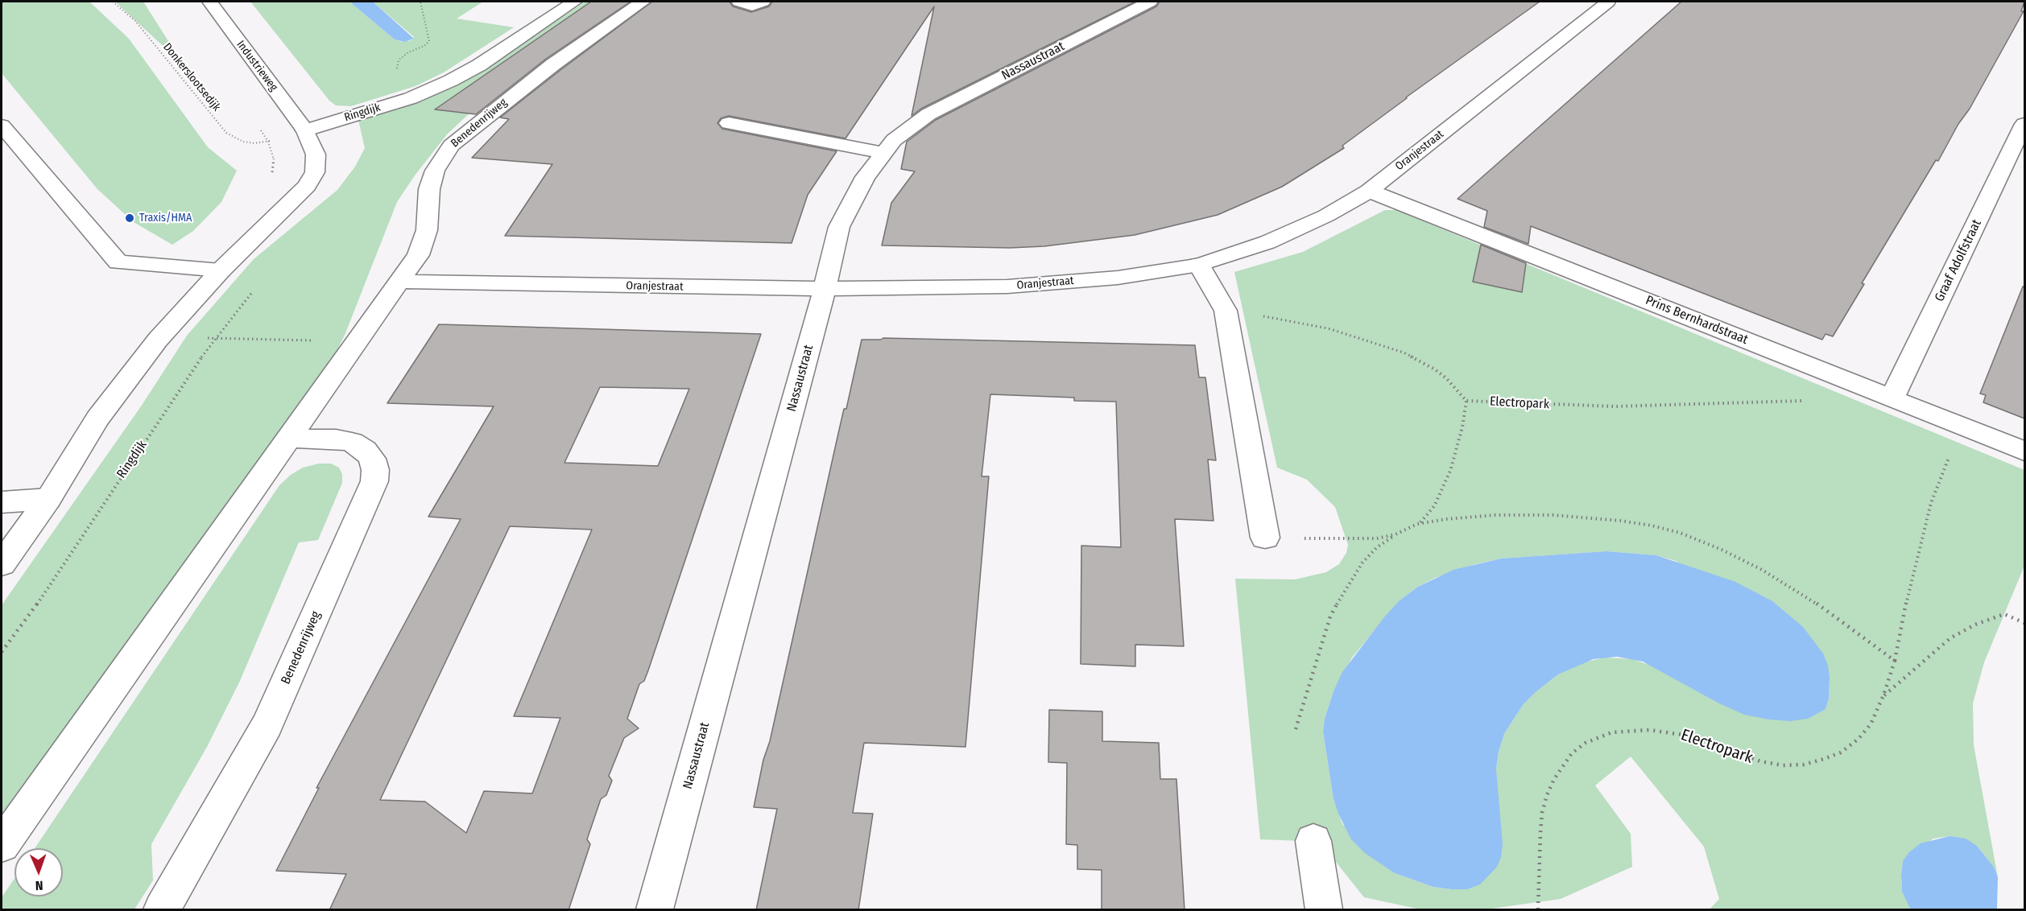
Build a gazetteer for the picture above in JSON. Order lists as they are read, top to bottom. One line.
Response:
{"streets":{"street":["Nassaustraat","Industrieweg","Ringdijk","Benedenrijweg","Oranjestraat","Graaf Adolfstraat","Prins Bernhardstraat"],"path":["Donkerslootsedijk","Electropark"]},"crossings":[["Nassaustraat","Oranjestraat"],["Industrieweg","Ringdijk"],["Benedenrijweg","Oranjestraat"],["Oranjestraat","Prins Bernhardstraat"],["Graaf Adolfstraat","Prins Bernhardstraat"],["Prins Bernhardstraat","Electropark"]],"places":["Traxis/HMA"],"north":"bottom"}
